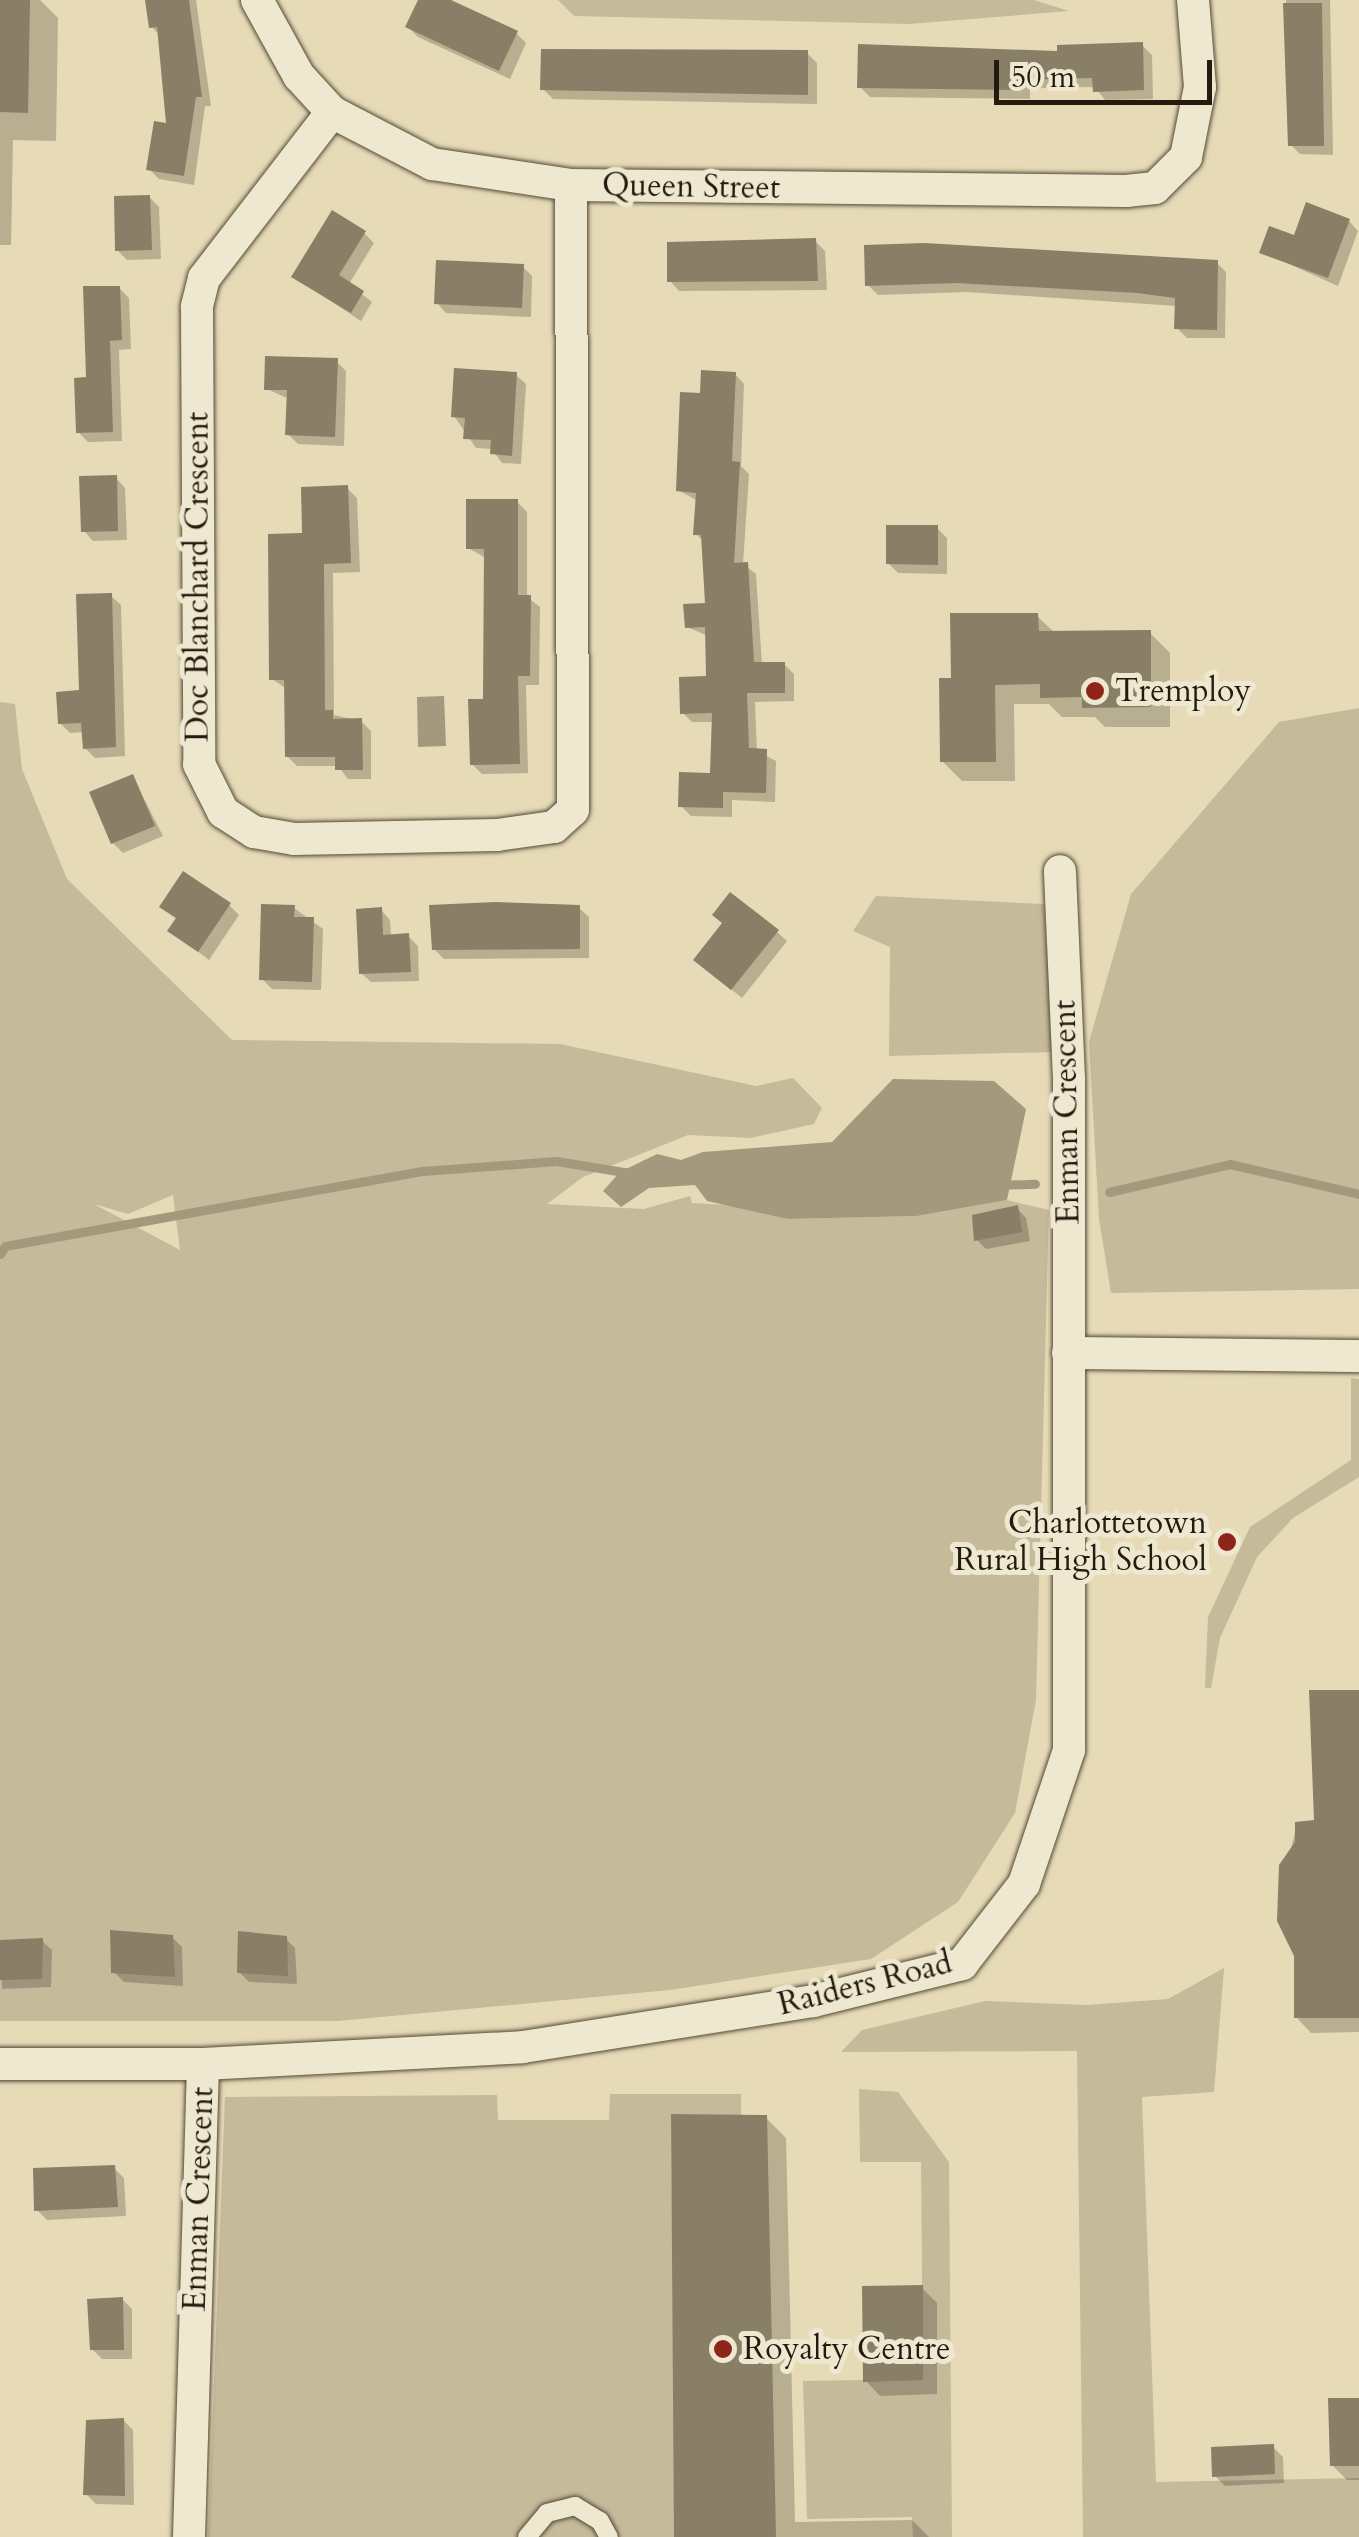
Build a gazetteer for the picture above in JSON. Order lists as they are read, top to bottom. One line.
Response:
{"streets":{"street":["Queen Street","Doc Blanchard Crescent","Enman Crescent","Raiders Road"]},"crossings":[["Queen Street","Doc Blanchard Crescent"],["Enman Crescent","Raiders Road"]],"places":["Tremploy","Charlottetown Rural High School","Royalty Centre"],"scale_bar":"50 m"}
